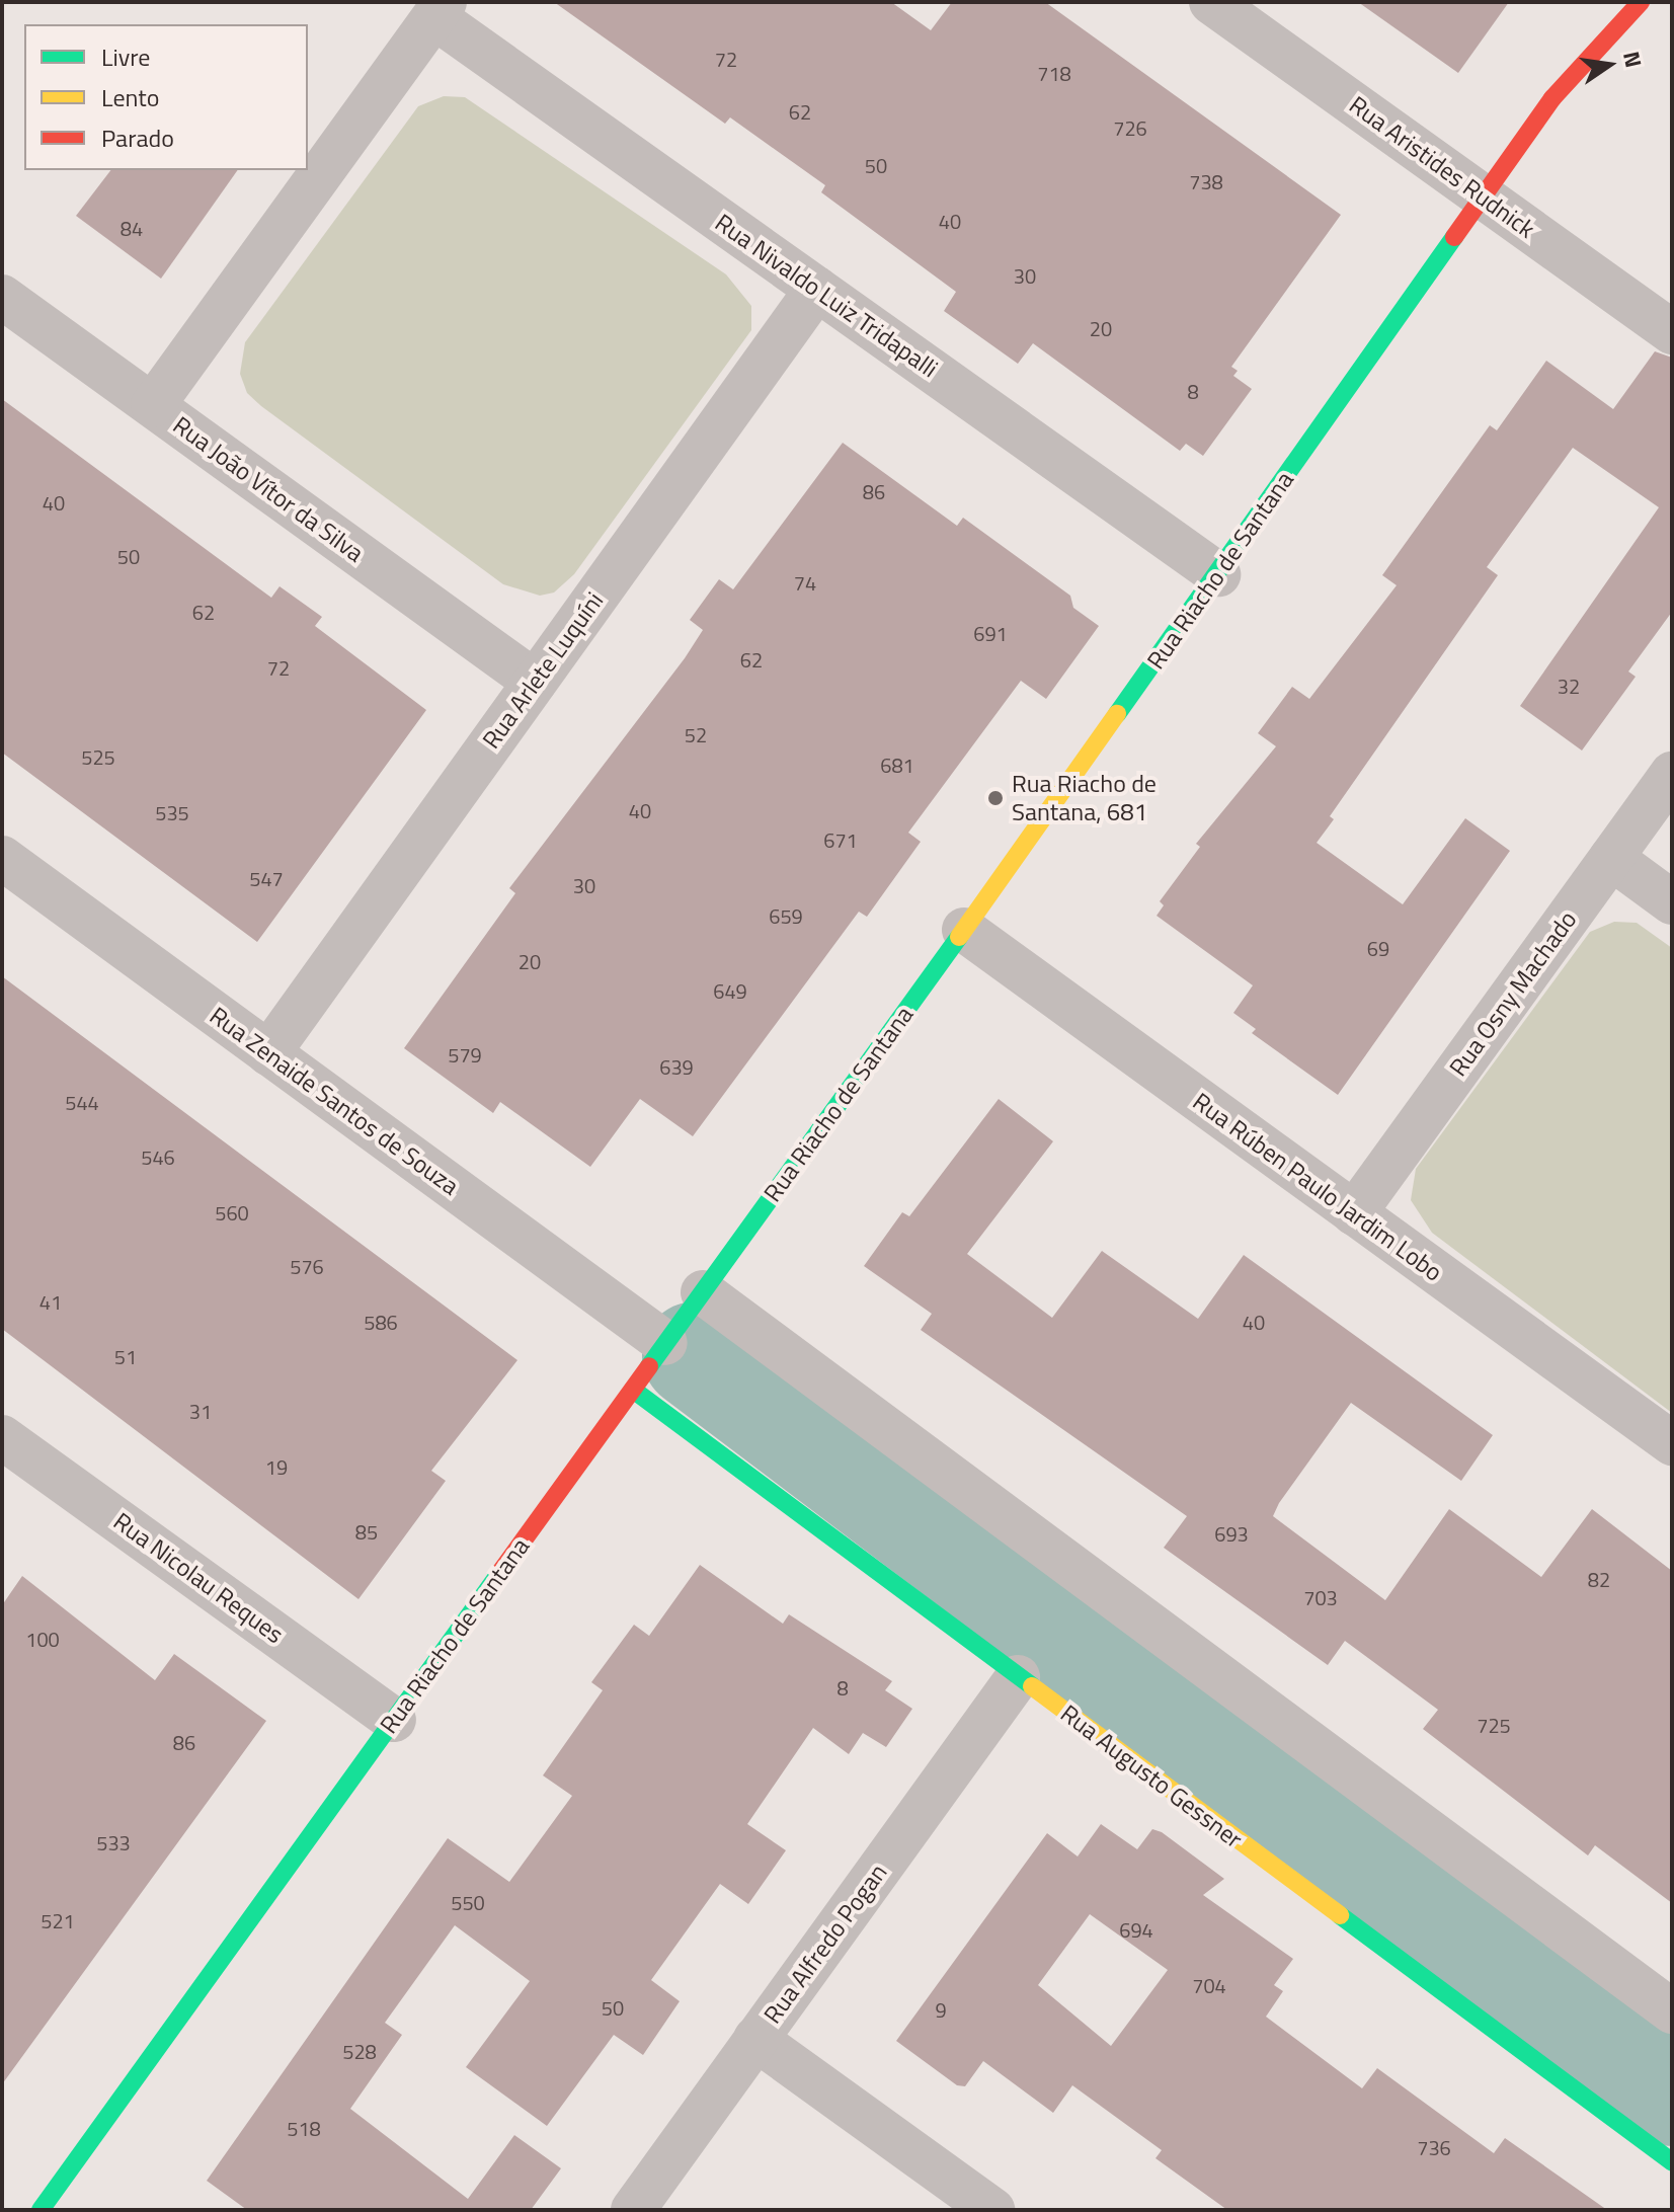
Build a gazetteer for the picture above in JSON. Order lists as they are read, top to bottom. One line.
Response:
{"streets":{"street":["Rua Aristides Rudnick","Rua Nivaldo Luiz Tridapalli","Rua João Vítor da Silva","Rua Riacho de Santana","Rua Arlete Luquíni","Rua Osny Machado","Rua Zenaide Santos de Souza","Rua Rúben Paulo Jardim Lobo","Rua Nicolau Reques","Rua Augusto Gessner","Rua Alfredo Pogan"]},"crossings":[["Rua Aristides Rudnick","Rua Riacho de Santana"],["Rua Nivaldo Luiz Tridapalli","Rua Riacho de Santana"],["Rua Nivaldo Luiz Tridapalli","Rua Arlete Luquíni"],["Rua João Vítor da Silva","Rua Arlete Luquíni"],["Rua Riacho de Santana","Rua Zenaide Santos de Souza"],["Rua Riacho de Santana","Rua Rúben Paulo Jardim Lobo"],["Rua Riacho de Santana","Rua Nicolau Reques"],["Rua Riacho de Santana","Rua Augusto Gessner"],["Rua Arlete Luquíni","Rua Zenaide Santos de Souza"],["Rua Osny Machado","Rua Rúben Paulo Jardim Lobo"],["Rua Augusto Gessner","Rua Alfredo Pogan"]],"places":["Rua Riacho de Santana, 681"],"house_numbers":["72","718","62","726","50","738","40","84","30","20","8","86","40","50","74","62","691","62","72","32","52","525","681","40","535","671","547","30","659","69","20","649","579","639","544","546","560","576","41","586","40","51","31","19","85","693","82","703","100","8","725","86","533","550","521","694","704","50","9","528","518","736"],"legend":["Livre","Lento","Parado"],"north":"right"}
